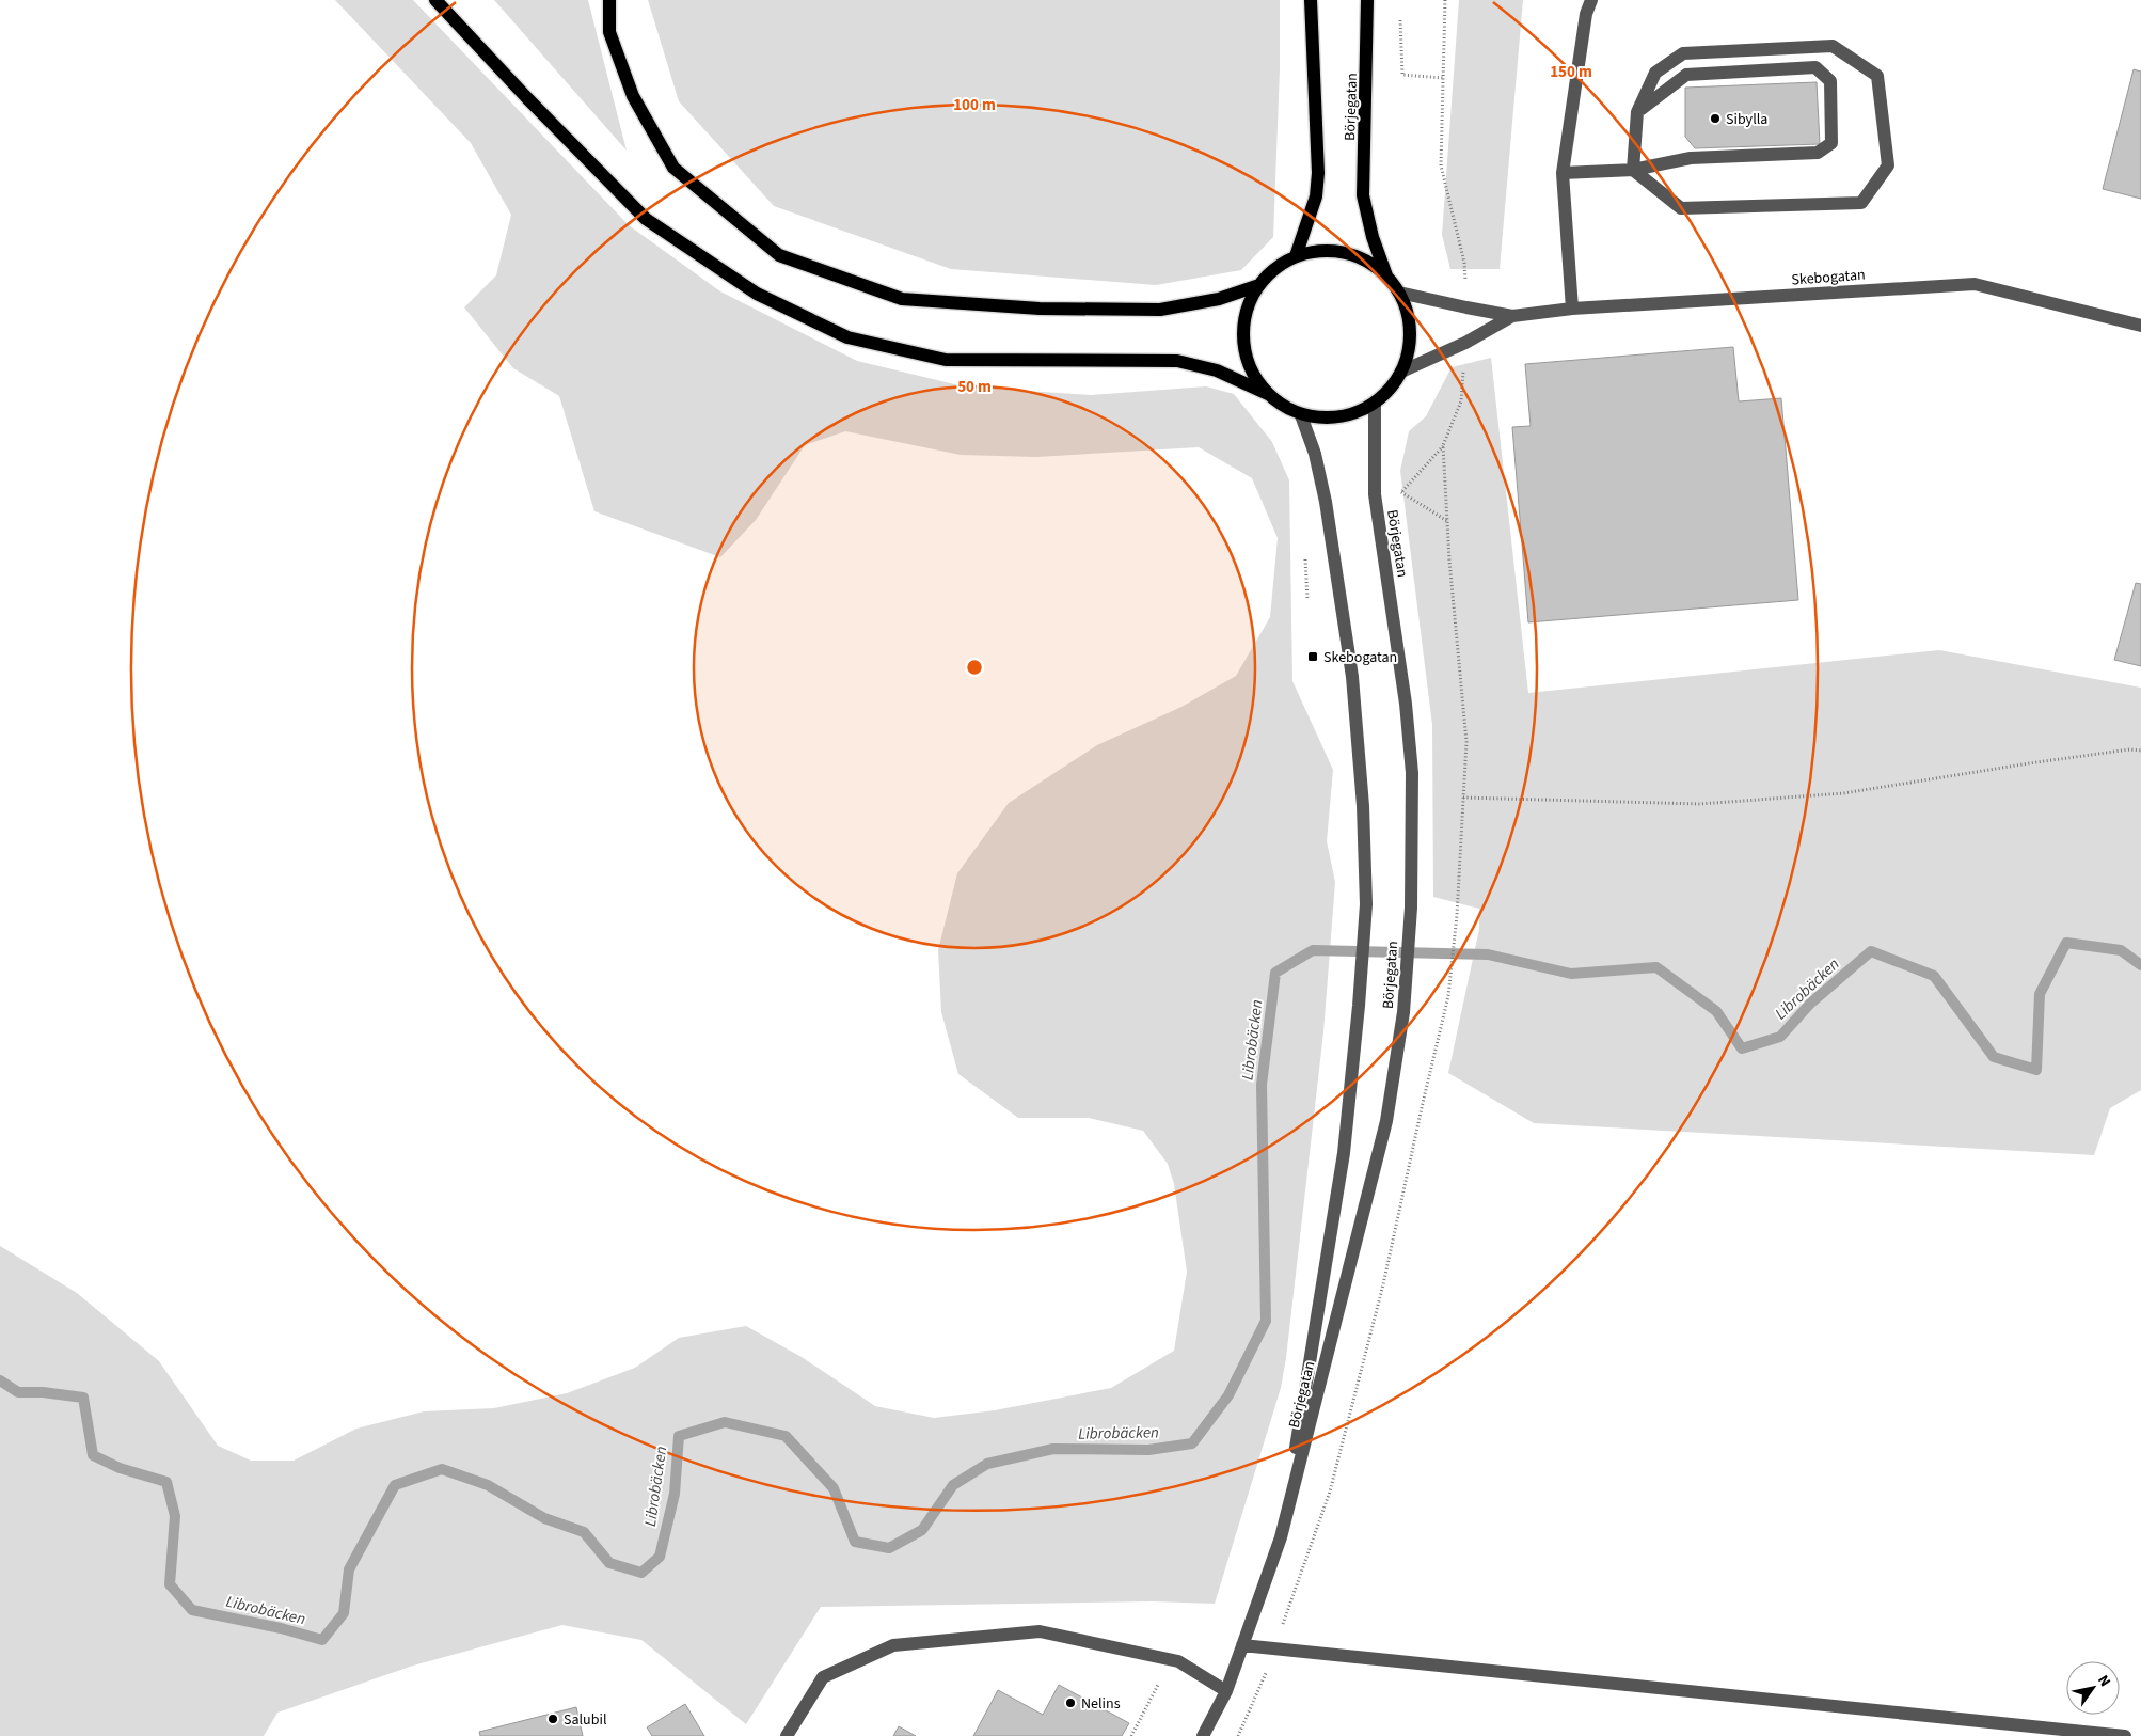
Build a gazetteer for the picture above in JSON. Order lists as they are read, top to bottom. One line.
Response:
{"streets":{"main road":["Börjegatan"],"street":["Skebogatan"]},"crossings":[["Börjegatan","Skebogatan"]],"water":["Librobäcken"],"places":{"other":["Sibylla","Nelins","Salubil"],"transit":["Skebogatan"]},"north":"top right","rings":["150 m","100 m","50 m"]}
